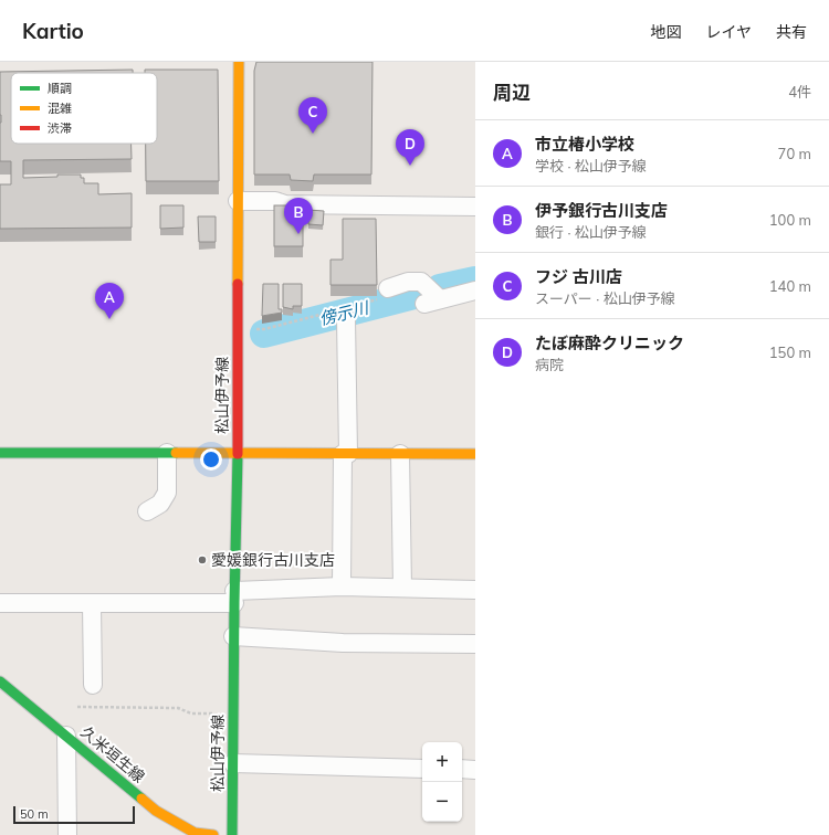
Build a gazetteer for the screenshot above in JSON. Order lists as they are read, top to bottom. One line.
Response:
{"streets":{"main road":["松山伊予線","久米垣生線"]},"water":["傍示川"],"places":["愛媛銀行古川支店"],"legend":["順調","混雑","渋滞"],"scale_bar":"50 m","page":{"header":"Kartio","nav":["地図","レイヤ","共有"],"heading":["周辺","4件"],"pins":["C","D","B","A"],"list":[{"mark":"A","name":"市立椿小学校","note":"学校 · 松山伊予線","value":"70 m"},{"mark":"B","name":"伊予銀行古川支店","note":"銀行 · 松山伊予線","value":"100 m"},{"mark":"C","name":"フジ 古川店","note":"スーパー · 松山伊予線","value":"140 m"},{"mark":"D","name":"たぼ麻酔クリニック","note":"病院","value":"150 m"}],"map_buttons":["+","−"],"scale":"50 m"}}
